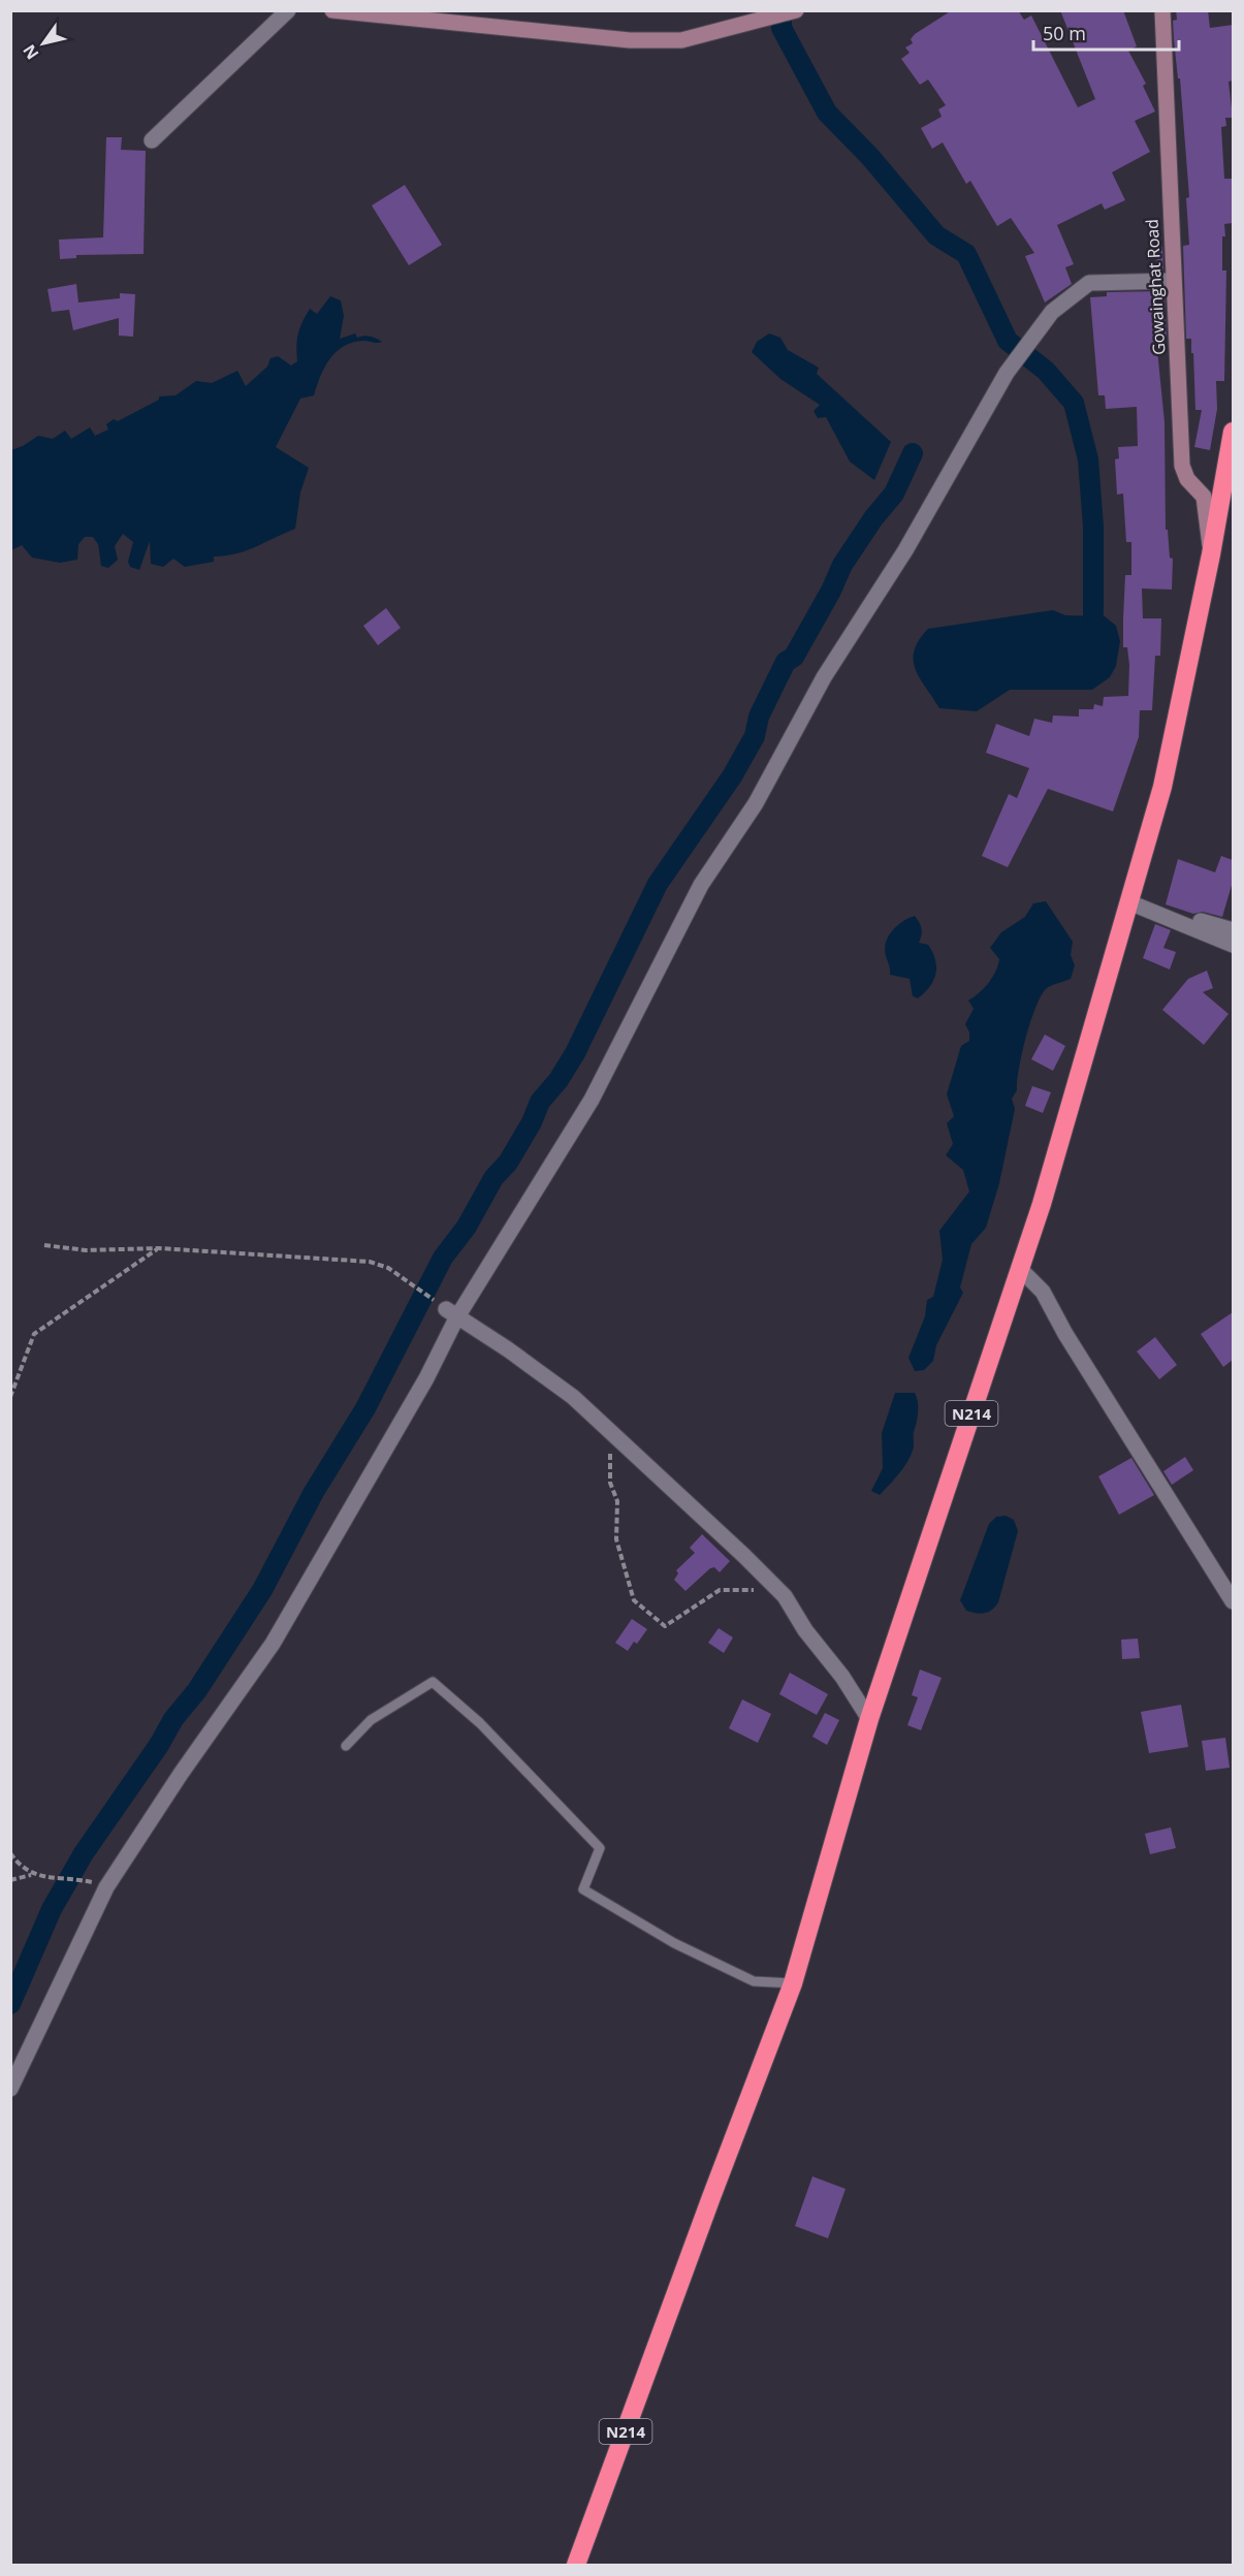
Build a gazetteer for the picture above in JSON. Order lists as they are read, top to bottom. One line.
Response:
{"streets":{"highway":["N214"],"main road":["Gowainghat Road"]},"crossings":[["Gowainghat Road","N214"]],"scale_bar":"50 m","north":"bottom left"}
